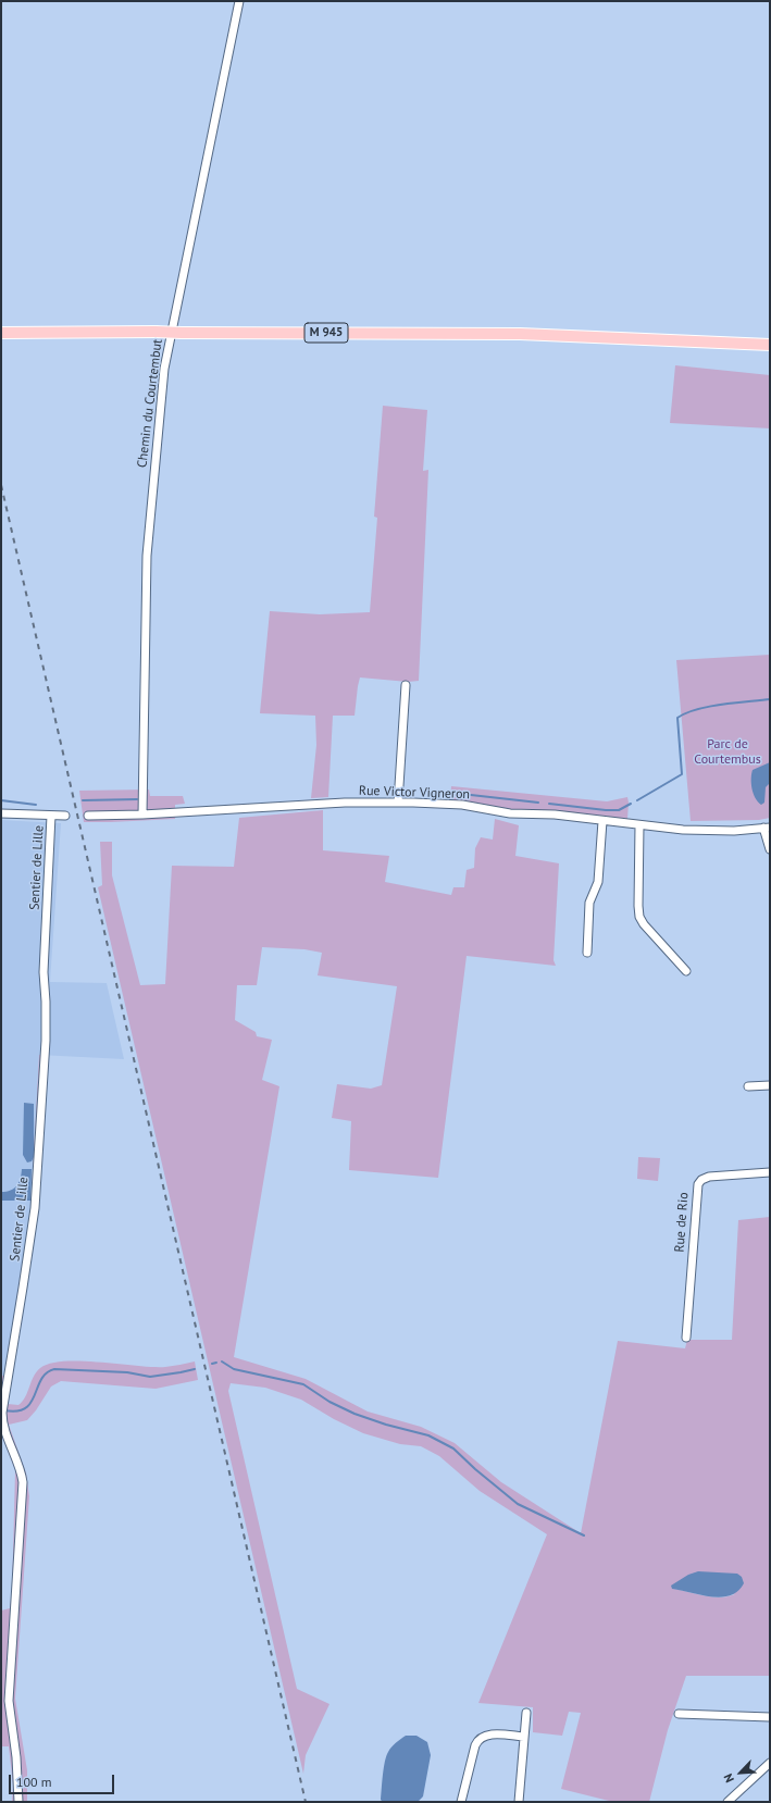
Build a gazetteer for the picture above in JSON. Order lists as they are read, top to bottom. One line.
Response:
{"streets":{"main road":["M 945"],"street":["Chemin du Courtembut","Rue Victor Vigneron","Sentier de Lille","Rue de Rio"]},"crossings":[["Chemin du Courtembut","Rue Victor Vigneron"]],"parks":["Parc de Courtembus"],"scale_bar":"100 m","north":"bottom left"}
